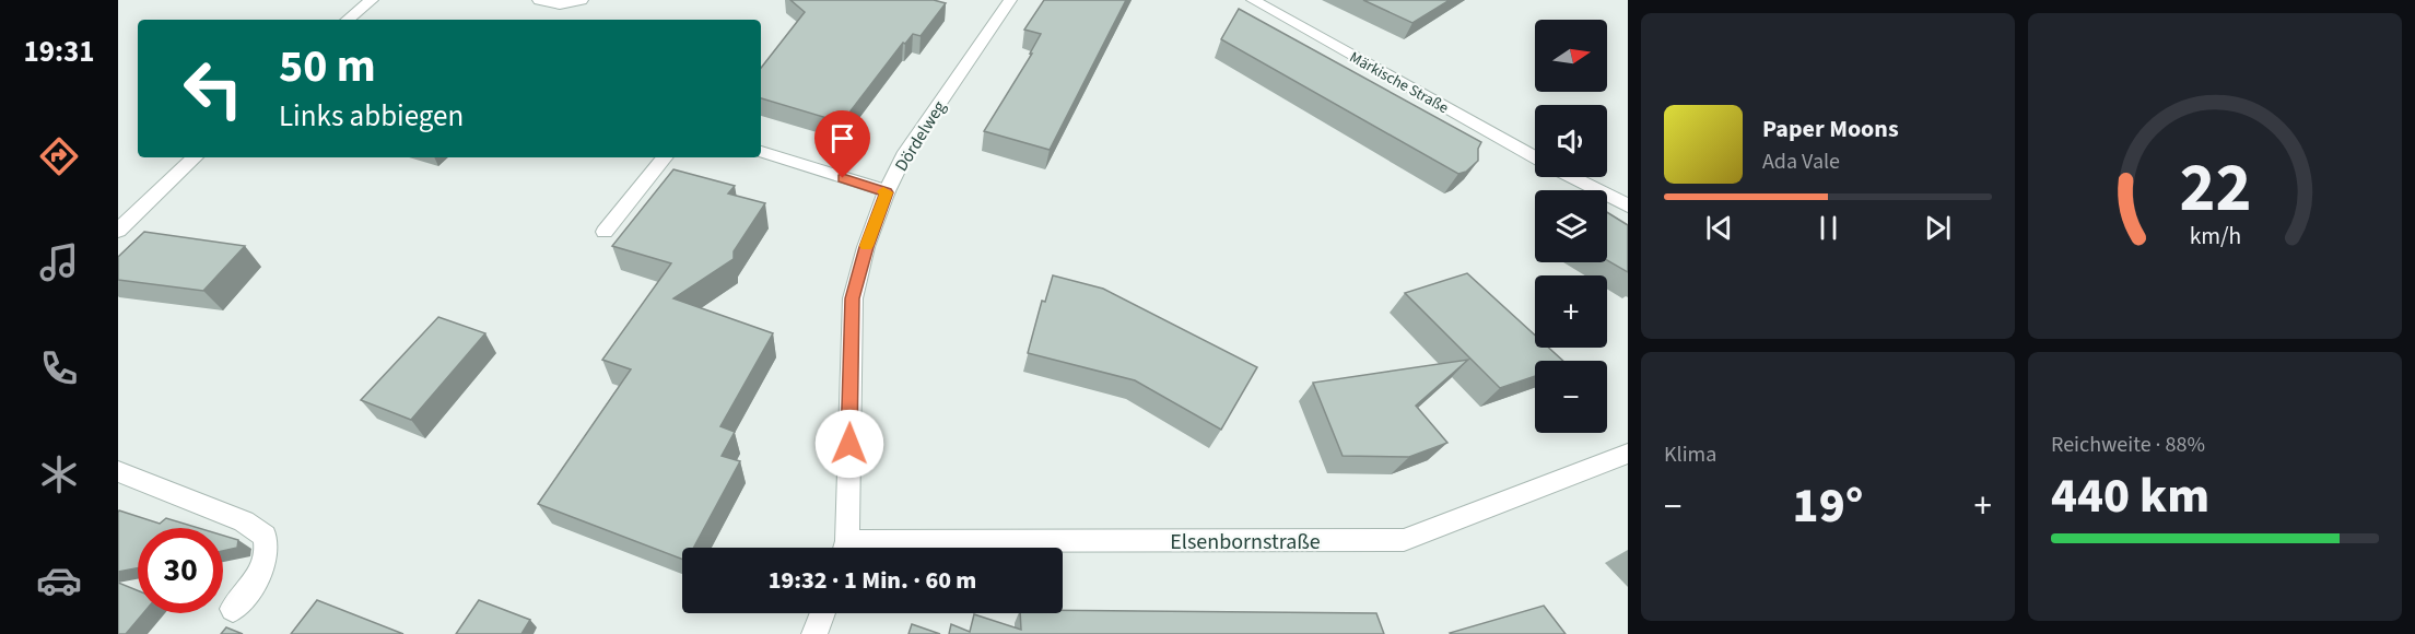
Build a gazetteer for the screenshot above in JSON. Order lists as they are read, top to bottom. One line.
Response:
{"streets":{"street":["Märkische Straße","Dördelweg","Elsenbornstraße"]},"north":"right","page":{"tabs":"19:31","map_buttons":["+","−"],"turn":["50 m","Links abbiegen"],"song":["Paper Moons","Ada Vale"],"tile":["Klima",["Reichweite · 88%","440 km"]],"heat":["−","19°","+"],"limit":"30","trip":"19:32 · 1 Min. · 60 m","gauge":["22","km/h"]}}
